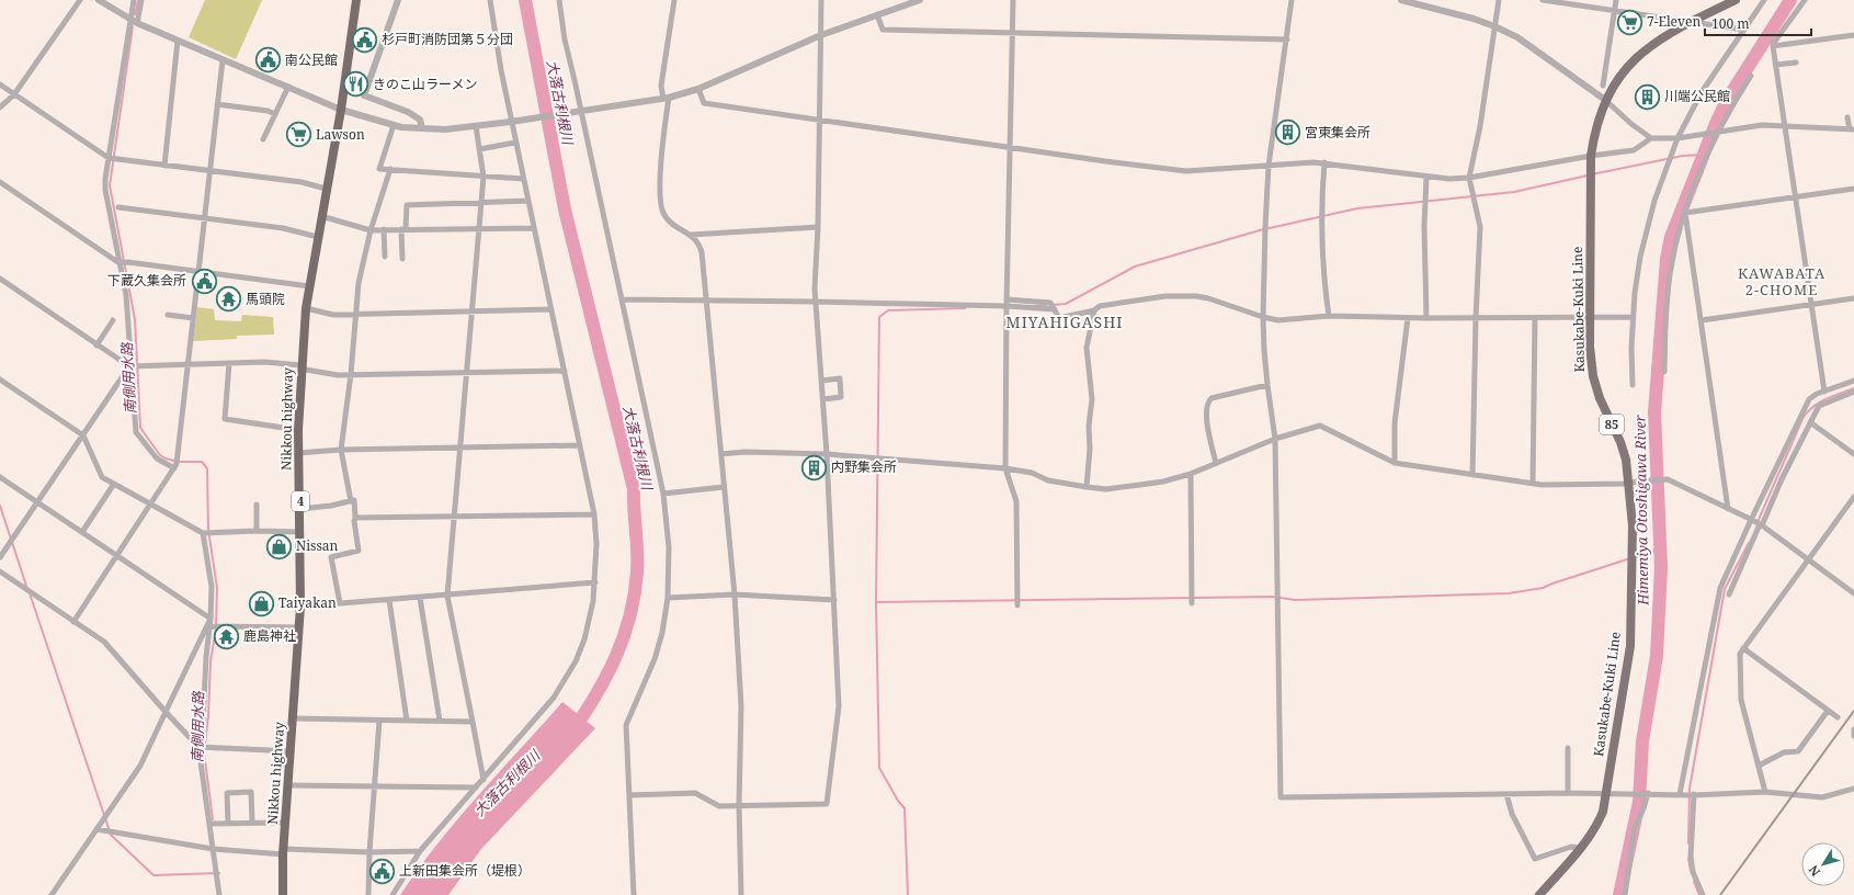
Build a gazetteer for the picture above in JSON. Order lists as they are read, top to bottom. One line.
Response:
{"streets":{"highway":["Nikkou highway","4"],"main road":["Kasukabe-Kuki Line","85"]},"districts":["KAWABATA 2-CHOME","MIYAHIGASHI"],"water":["大落古利根川","南側用水路","Himemiya Otoshigawa River"],"places":{"supermarket":["7-Eleven","Lawson"],"public building":["杉戸町消防団第５分団","南公民館","下蔵久集会所","上新田集会所（堤根）"],"restaurant":["きのこ山ラーメン"],"building":["川端公民館","宮東集会所","内野集会所"],"temple":["馬頭院","鹿島神社"],"shop":["Nissan","Taiyakan"]},"scale_bar":"100 m","north":"bottom left"}
